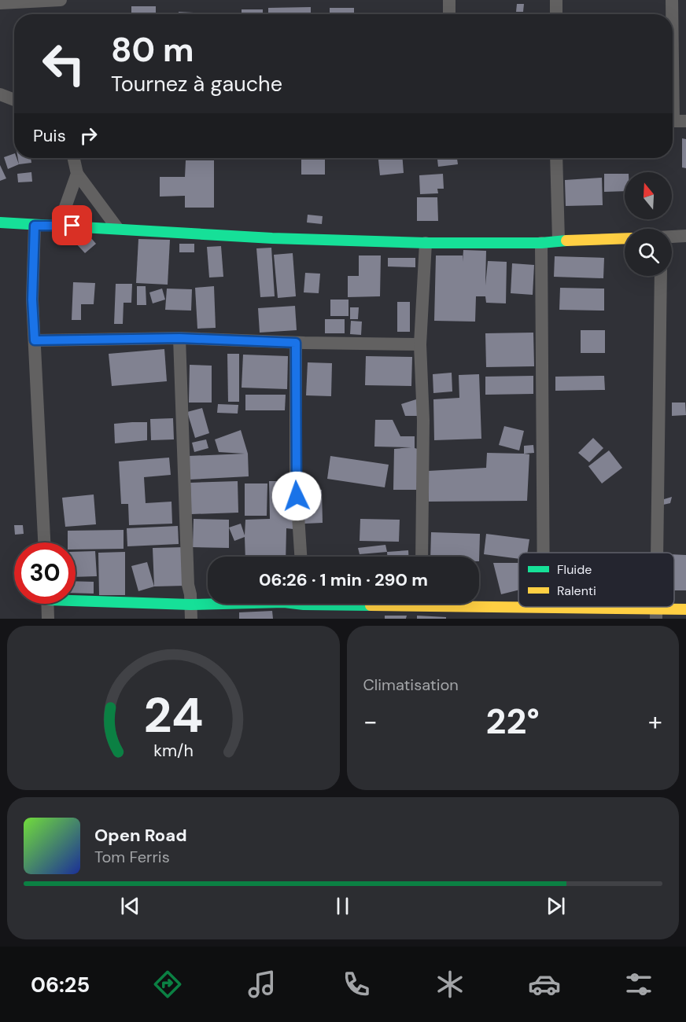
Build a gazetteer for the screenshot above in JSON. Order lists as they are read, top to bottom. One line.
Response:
{"legend":["Fluide","Ralenti"],"north":"top","page":{"turn":["80 m","Tournez à gauche"],"then":"Puis","limit":"30","trip":"06:26 · 1 min · 290 m","tile":"Climatisation","heat":["−","22°","+"],"song":["Open Road","Tom Ferris"],"tabs":"06:25","gauge":["24","km/h"]}}
